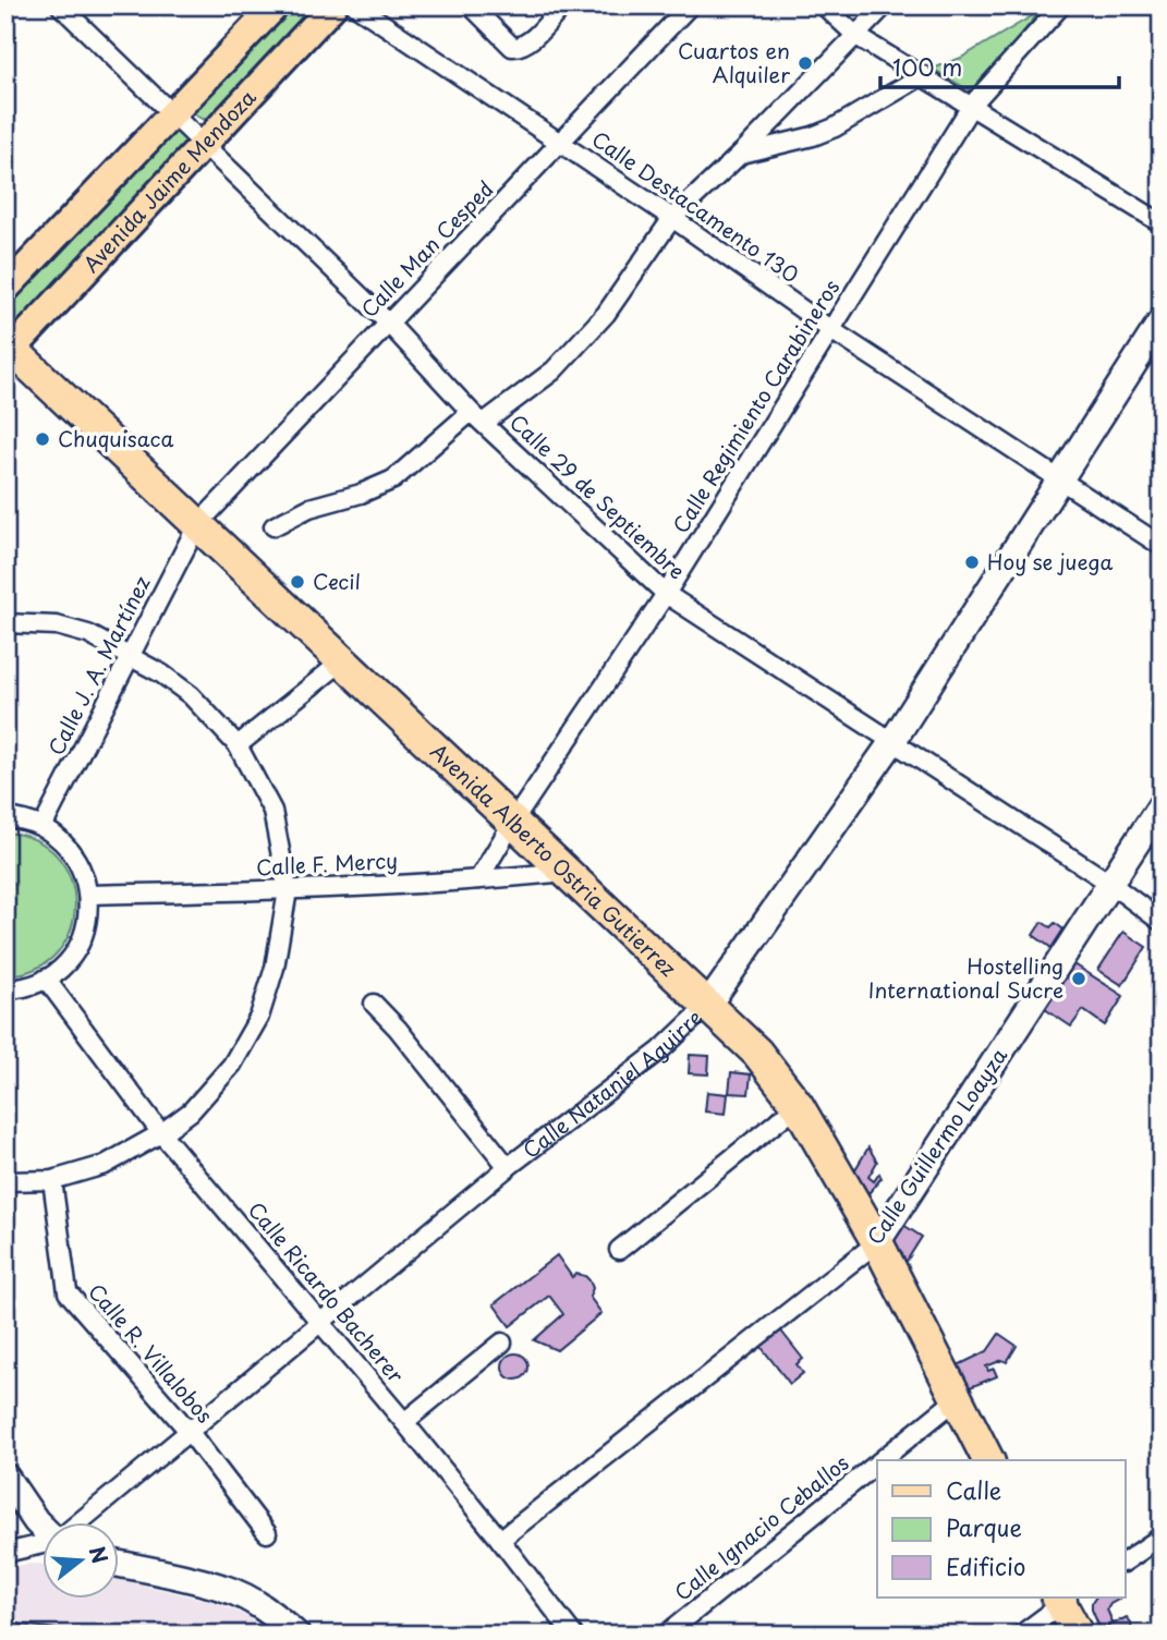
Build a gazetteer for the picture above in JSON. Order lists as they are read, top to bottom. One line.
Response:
{"streets":{"highway":["Avenida Alberto Ostria Gutierrez"],"main road":["Avenida Jaime Mendoza"],"street":["Calle Destacamento 130","Calle Man Cesped","Calle Regimiento Carabineros","Calle 29 de Septiembre","Calle J. A. Martínez","Calle F. Mercy","Calle Nataniel Aguirre","Calle Guillermo Loayza","Calle Ricardo Bacherer","Calle R. Villalobos","Calle Ignacio Ceballos"]},"crossings":[["Avenida Jaime Mendoza","Calle 29 de Septiembre"],["Avenida Jaime Mendoza","Avenida Alberto Ostria Gutierrez"],["Calle Destacamento 130","Calle Man Cesped"],["Calle Destacamento 130","Calle Regimiento Carabineros"],["Calle Destacamento 130","Calle Nataniel Aguirre"],["Calle Man Cesped","Calle 29 de Septiembre"],["Calle Man Cesped","Calle J. A. Martínez"],["Calle Man Cesped","Avenida Alberto Ostria Gutierrez"],["Calle Regimiento Carabineros","Calle 29 de Septiembre"],["Calle Regimiento Carabineros","Avenida Alberto Ostria Gutierrez"],["Calle Regimiento Carabineros","Calle F. Mercy"],["Calle 29 de Septiembre","Calle Nataniel Aguirre"],["Calle 29 de Septiembre","Calle Guillermo Loayza"],["Calle J. A. Martínez","Avenida Alberto Ostria Gutierrez"],["Avenida Alberto Ostria Gutierrez","Calle F. Mercy"],["Avenida Alberto Ostria Gutierrez","Calle Nataniel Aguirre"],["Avenida Alberto Ostria Gutierrez","Calle Guillermo Loayza"],["Avenida Alberto Ostria Gutierrez","Calle Ignacio Ceballos"],["Calle Nataniel Aguirre","Calle Ricardo Bacherer"],["Calle Nataniel Aguirre","Calle R. Villalobos"],["Calle Guillermo Loayza","Calle Ricardo Bacherer"]],"places":["Cuartos en Alquiler","Chuquisaca","Hoy se juega","Cecil","Hostelling International Sucre"],"legend":["Calle","Parque","Edificio"],"scale_bar":"100 m","north":"right"}
